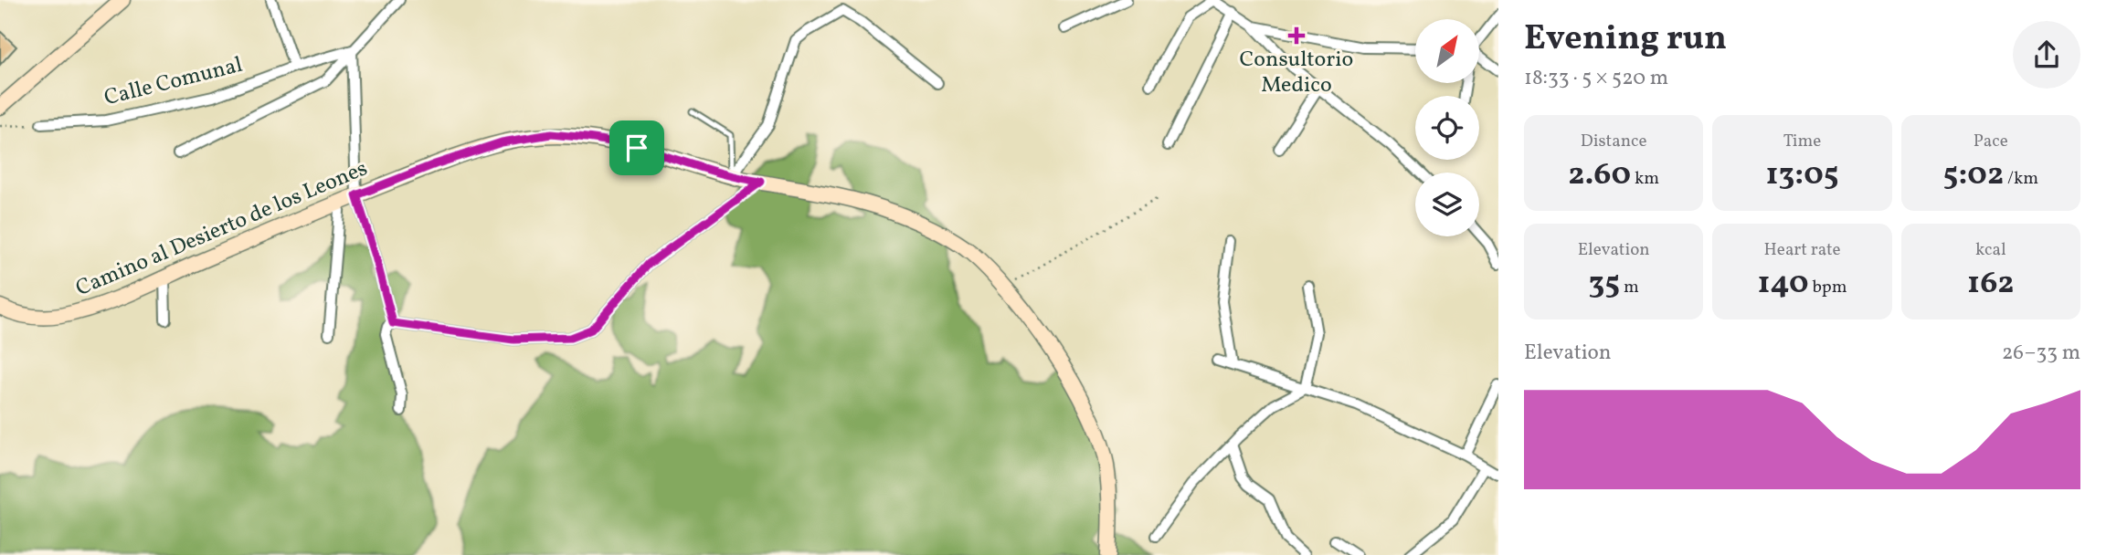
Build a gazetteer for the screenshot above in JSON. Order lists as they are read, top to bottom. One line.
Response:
{"streets":{"main road":["Camino al Desierto de los Leones"],"street":["Calle Comunal"]},"places":{"health":["Consultorio Medico"]},"north":"top right","page":{"heading":["Evening run","18:33 · 5 × 520 m"],"stats":[["Distance","2.60 km"],["Time","13:05"],["Pace","5:02 /km"],["Elevation","35 m"],["Heart rate","140 bpm"],["kcal","162"]],"chart":["Elevation","26–33 m"]}}
